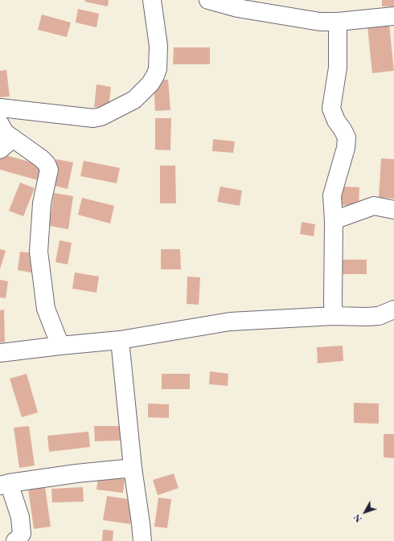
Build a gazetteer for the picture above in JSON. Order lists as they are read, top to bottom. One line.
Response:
{"north":"bottom left"}
